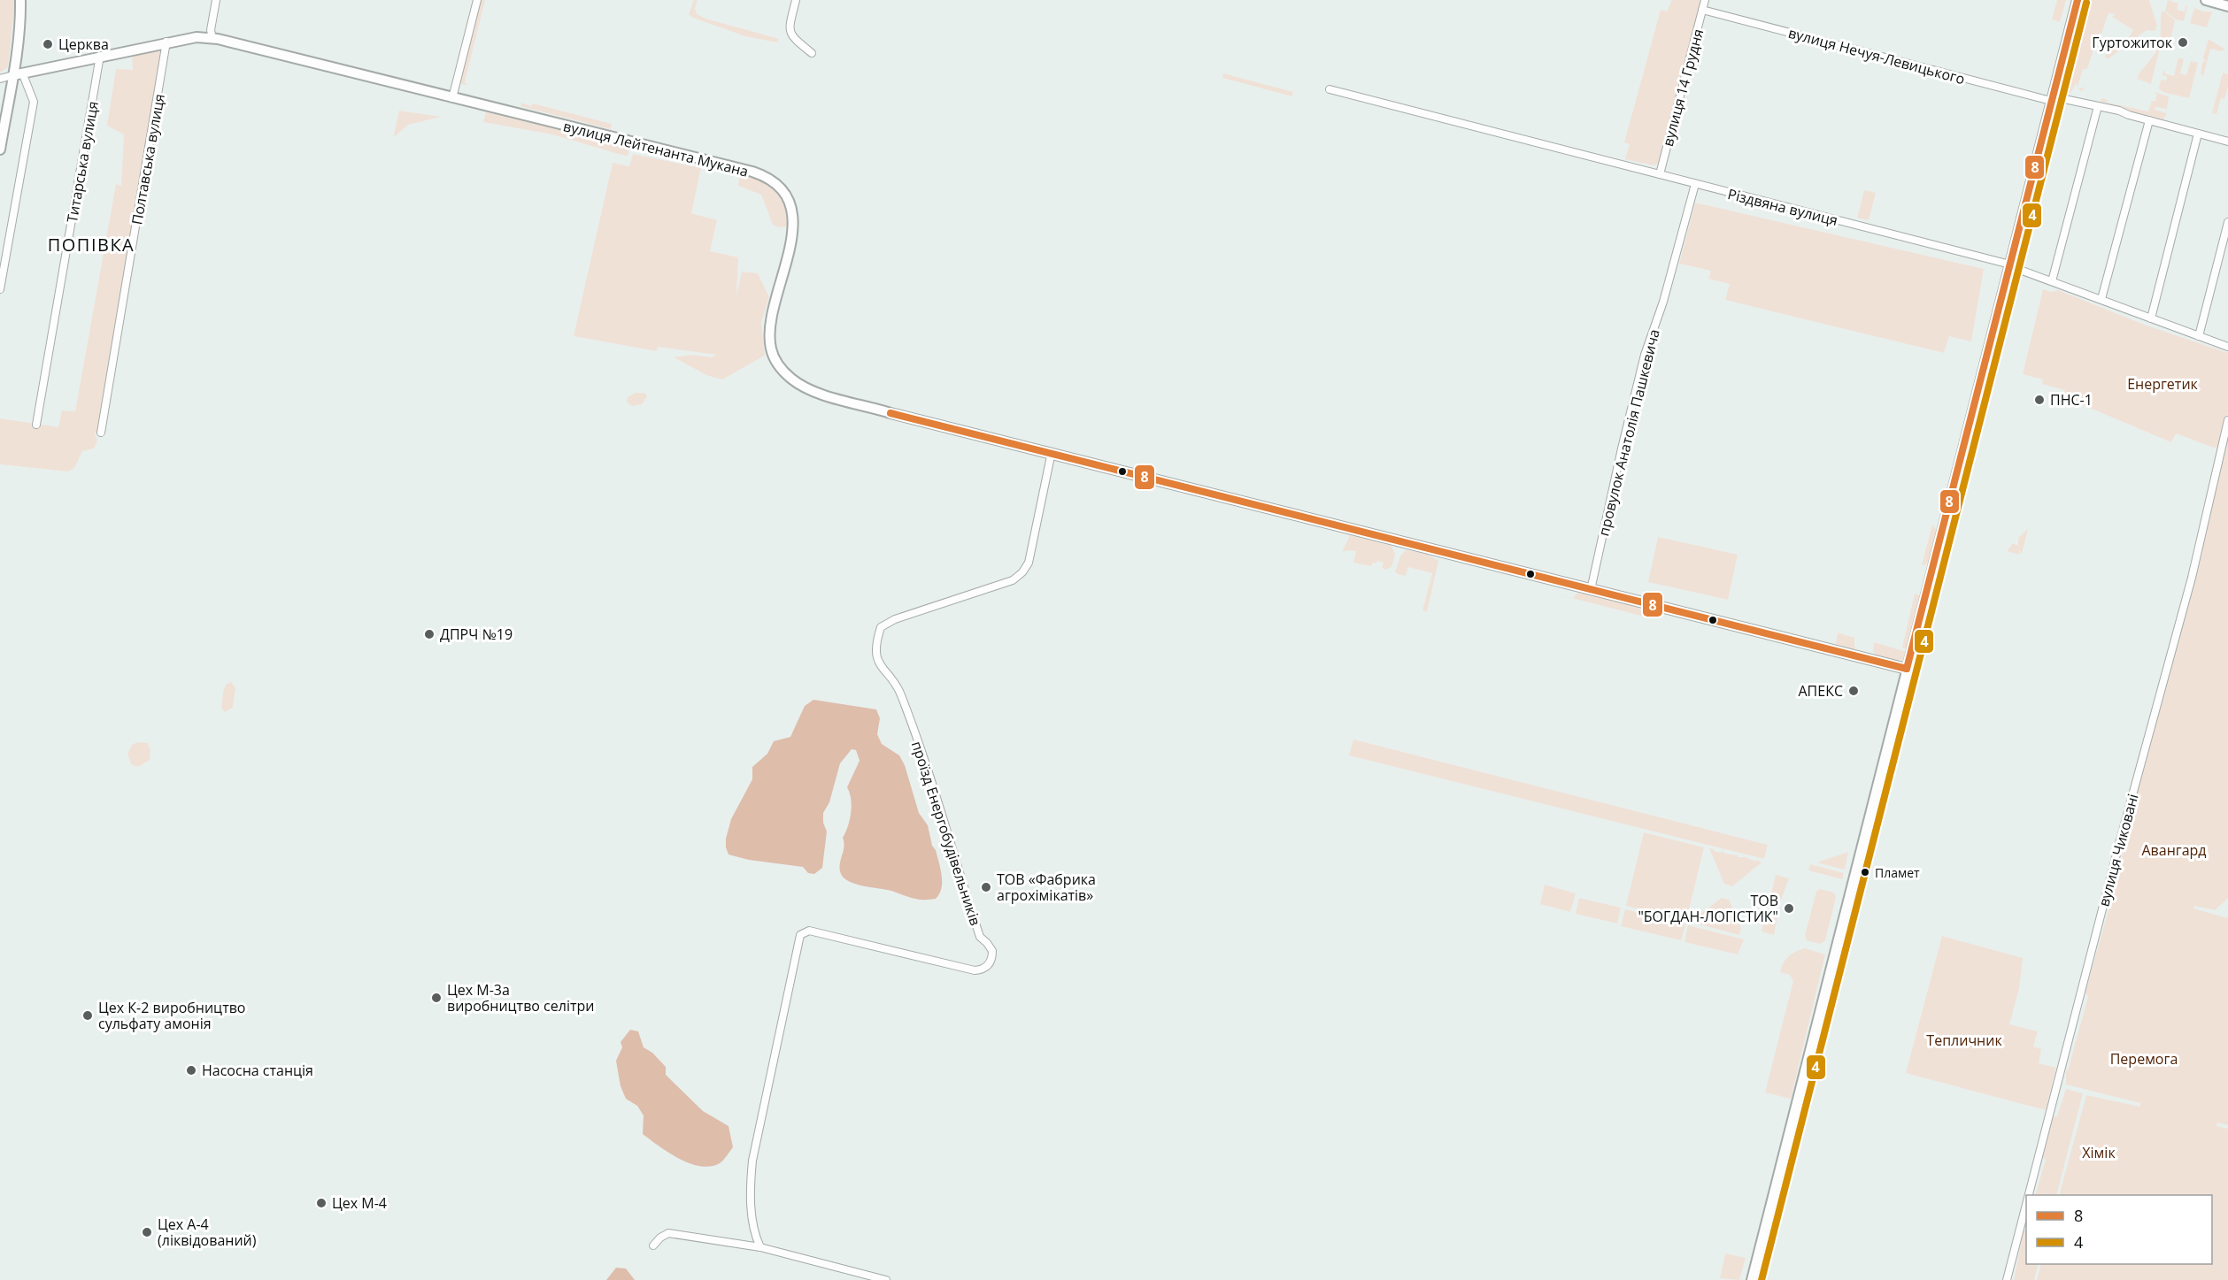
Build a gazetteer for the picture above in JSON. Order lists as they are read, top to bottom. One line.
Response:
{"streets":{"main road":["вулиця Лейтенанта Мукана"],"street":["вулиця Нечуя-Левицького","вулиця 14 Грудня","Полтавська вулиця","Титарська вулиця","Різдвяна вулиця","провулок Анатолія Пашкевича","проїзд Енергобудівельників","вулиця Чиковані"]},"crossings":[["вулиця Нечуя-Левицького","вулиця 14 Грудня"],["вулиця 14 Грудня","Різдвяна вулиця"],["вулиця Лейтенанта Мукана","Полтавська вулиця"],["вулиця Лейтенанта Мукана","Титарська вулиця"],["вулиця Лейтенанта Мукана","провулок Анатолія Пашкевича"],["вулиця Лейтенанта Мукана","проїзд Енергобудівельників"],["Різдвяна вулиця","провулок Анатолія Пашкевича"]],"districts":["ПОПІВКА"],"parks":["Енергетик","Авангард","Тепличник","Перемога","Хімік"],"places":["Гуртожиток","Церква","ПНС-1","ДПРЧ №19","АПЕКС","Пламет","ТОВ «Фабрика агрохімікатів»","ТОВ \"БОГДАН-ЛОГІСТИК\"","Цех М-3а виробництво селітри","Цех К-2 виробництво сульфату амонія","Насосна станція","Цех М-4","Цех А-4 (ліквідований)"],"lines":["transit line 8","transit line 4"],"legend":["8","4"]}
